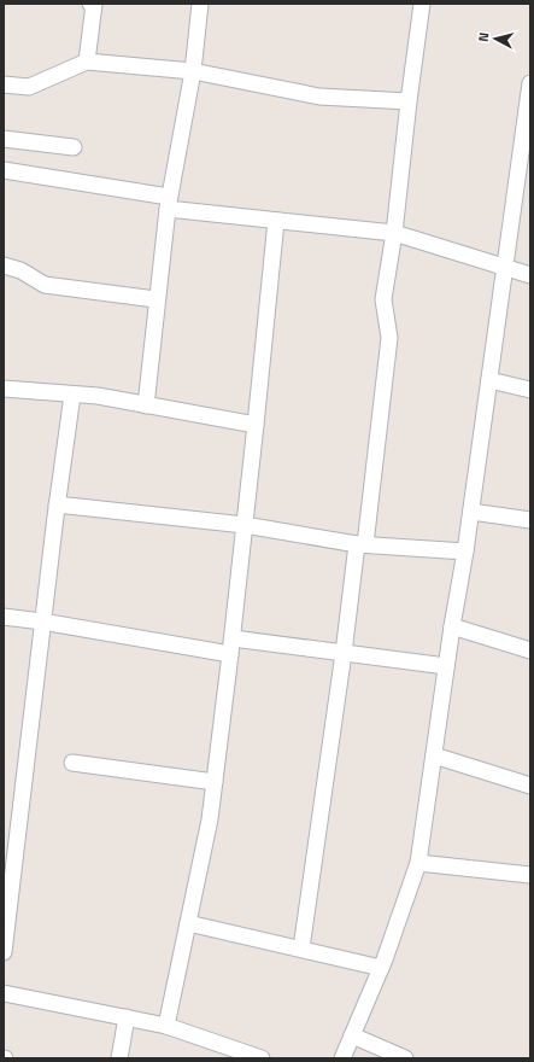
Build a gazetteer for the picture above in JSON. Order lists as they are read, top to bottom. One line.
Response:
{"north":"left"}
